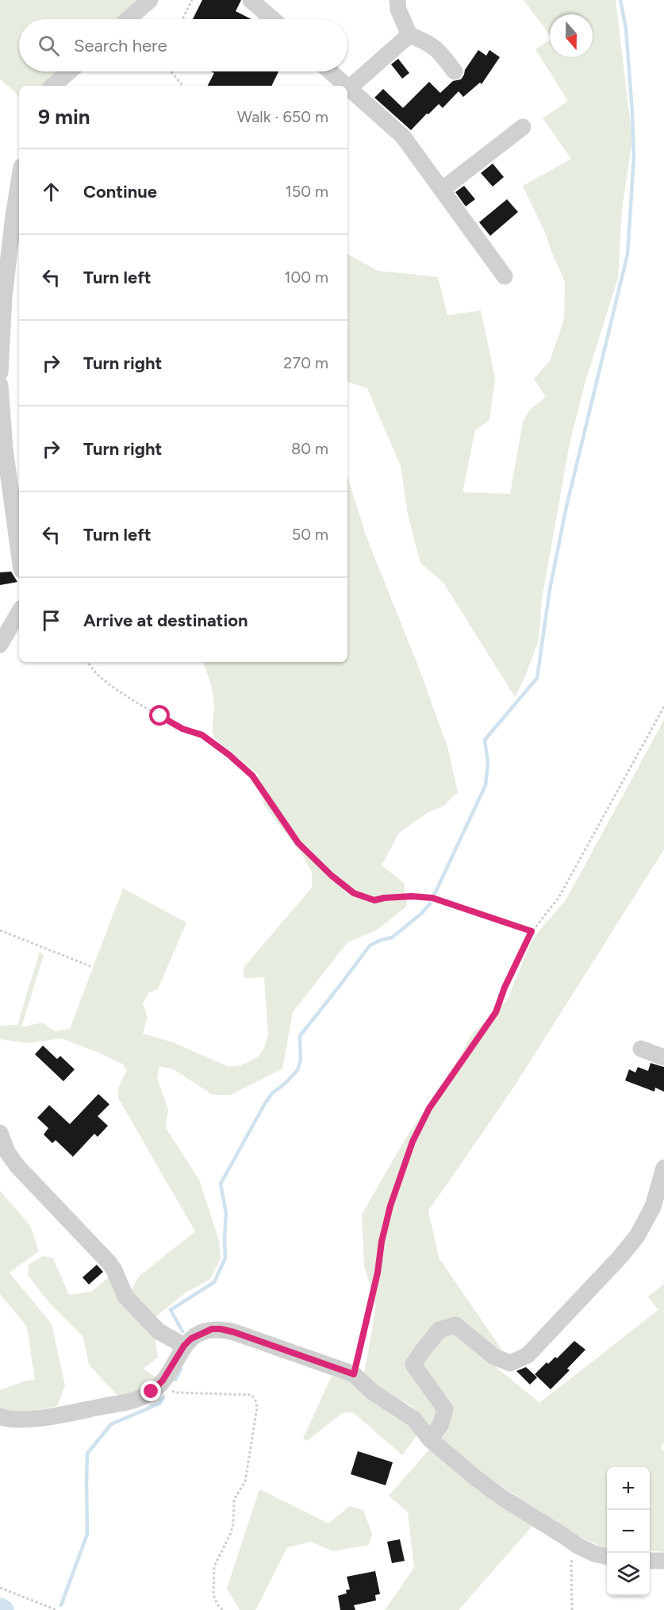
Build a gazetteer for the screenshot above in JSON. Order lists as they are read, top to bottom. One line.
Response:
{"north":"bottom","page":{"search":"Search here","heading":["9 min","Walk · 650 m"],"list":[["Continue","150 m"],["Turn left","100 m"],["Turn right","270 m"],["Turn right","80 m"],["Turn left","50 m"],"Arrive at destination"],"map_buttons":["+","−"]}}
